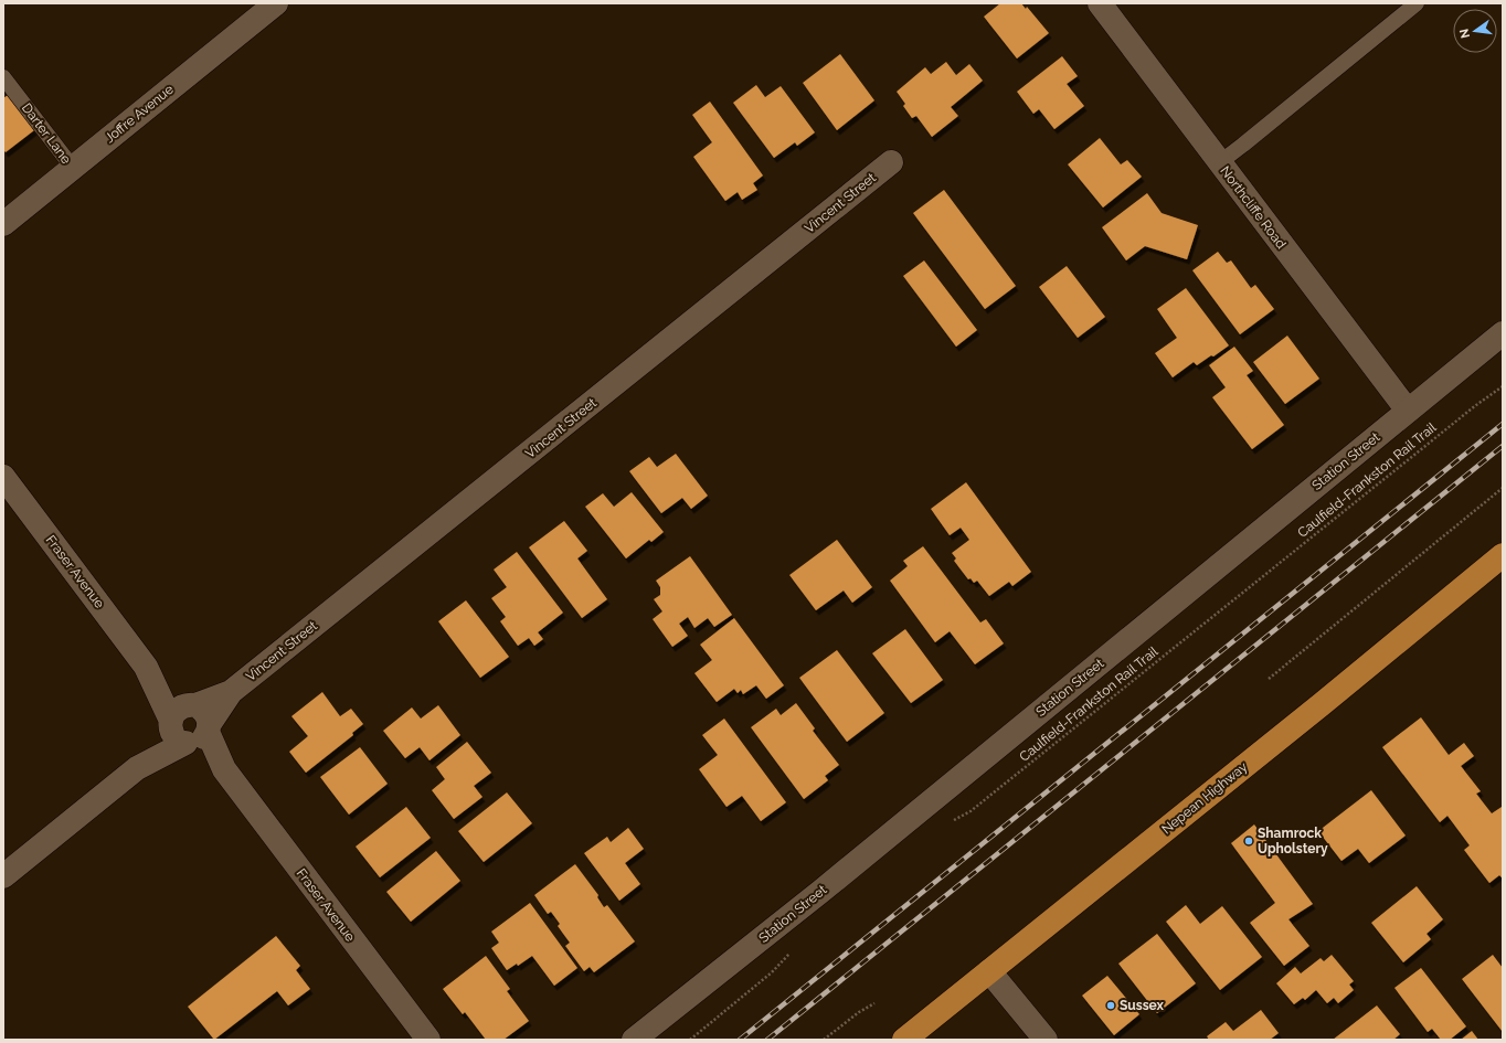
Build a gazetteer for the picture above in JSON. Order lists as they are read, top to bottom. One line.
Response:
{"streets":{"highway":["Nepean Highway"],"street":["Joffre Avenue","Vincent Street","Northcliffe Road","Station Street","Fraser Avenue"],"lane":["Darter Lane"],"path":["Caulfield-Frankston Rail Trail"]},"crossings":[["Joffre Avenue","Darter Lane"],["Vincent Street","Fraser Avenue"],["Northcliffe Road","Station Street"]],"places":["Shamrock Upholstery","Sussex"],"north":"left"}
